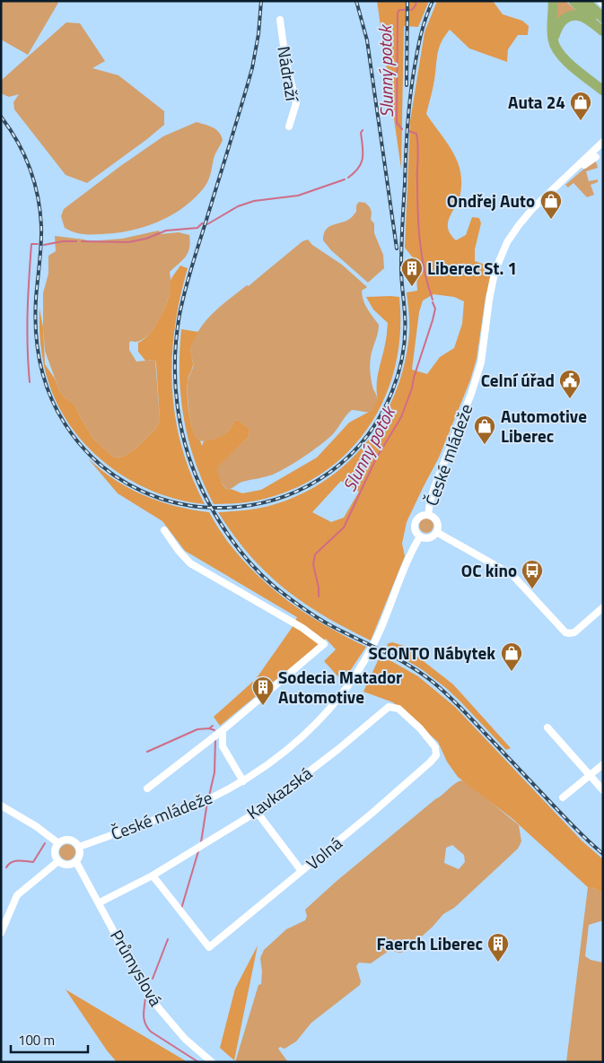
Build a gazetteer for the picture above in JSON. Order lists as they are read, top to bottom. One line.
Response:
{"streets":{"street":["Nádraží","České mládeže","Kavkazská","Volná","Průmyslová"]},"crossings":[["České mládeže","Průmyslová"],["Kavkazská","Volná"],["Kavkazská","Průmyslová"]],"water":["Slunný potok"],"places":{"shop":["Auta 24","Ondřej Auto","Automotive Liberec","SCONTO Nábytek"],"building":["Liberec St. 1","Sodecia Matador Automotive","Faerch Liberec"],"public building":["Celní úřad"],"bus stop":["OC kino"]},"scale_bar":"100 m"}
